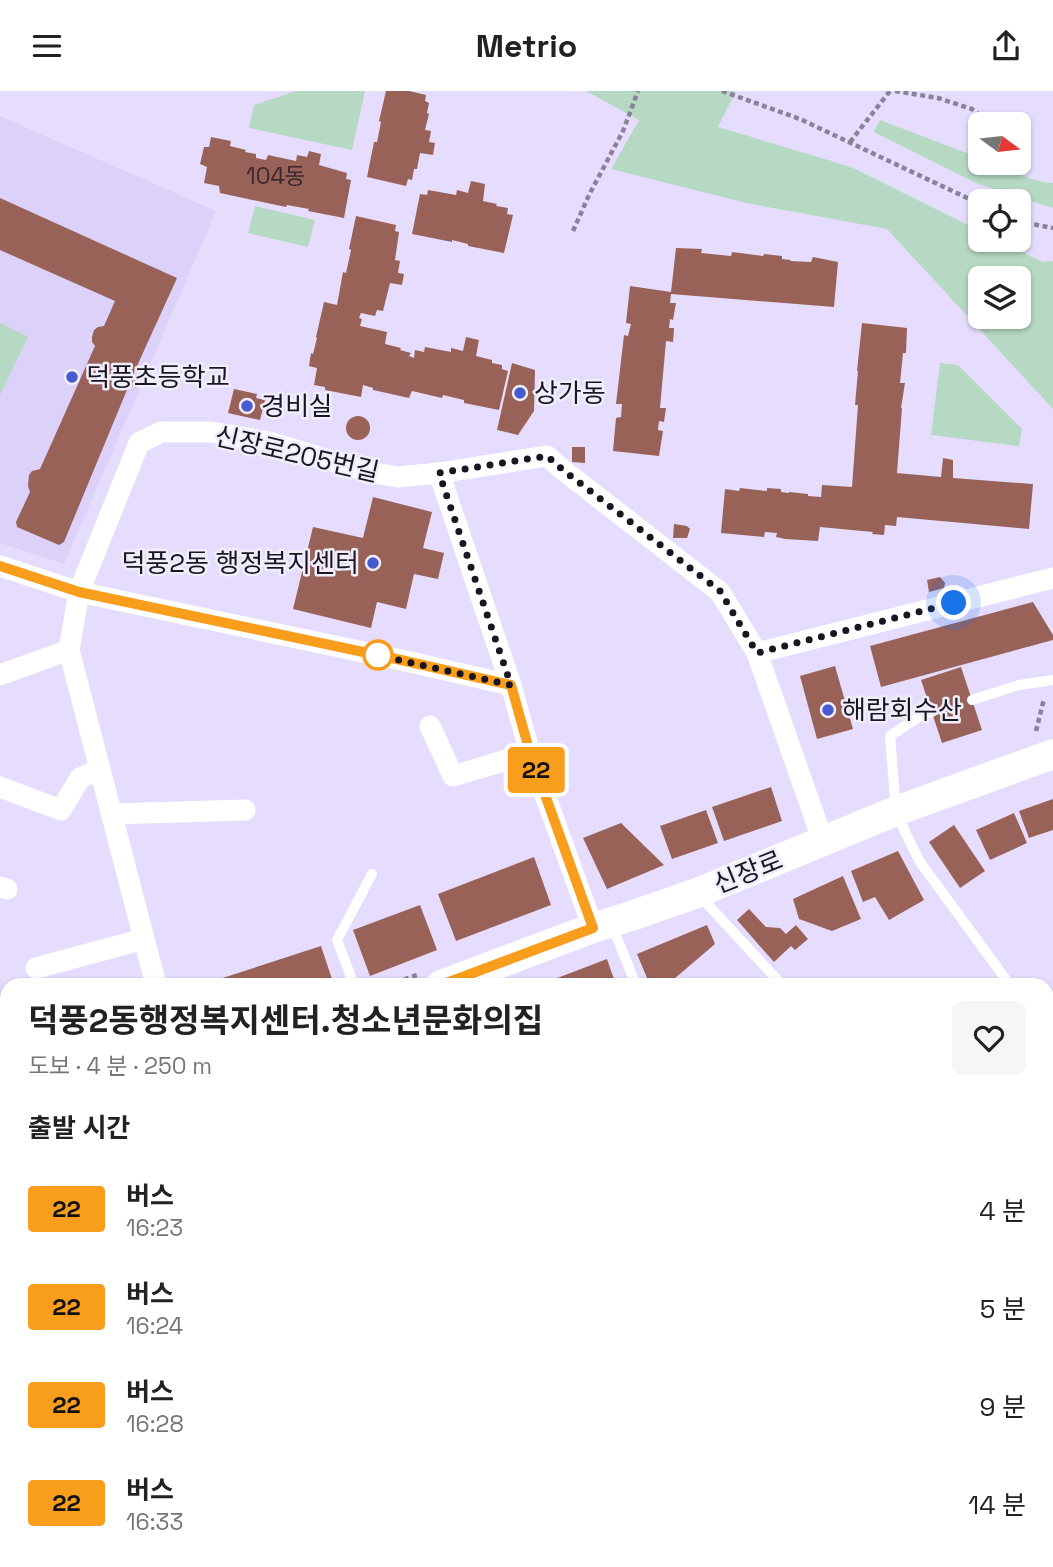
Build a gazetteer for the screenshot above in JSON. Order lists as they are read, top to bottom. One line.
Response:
{"streets":{"street":["신장로205번길","신장로"]},"crossings":[["신장로205번길","신장로"]],"places":["덕풍초등학교","상가동","경비실","덕풍2동 행정복지센터","해람회수산"],"lines":["bus line 22"],"house_numbers":["104동"],"north":"right","page":{"header":"Metrio","on_map":"22","heading":[["덕풍2동행정복지센터.청소년문화의집","도보 · 4 분 · 250 m"],"출발 시간"],"list":[{"mark":"22","name":"버스","note":"16:23","value":"4 분"},{"mark":"22","name":"버스","note":"16:24","value":"5 분"},{"mark":"22","name":"버스","note":"16:28","value":"9 분"},{"mark":"22","name":"버스","note":"16:33","value":"14 분"}]}}
